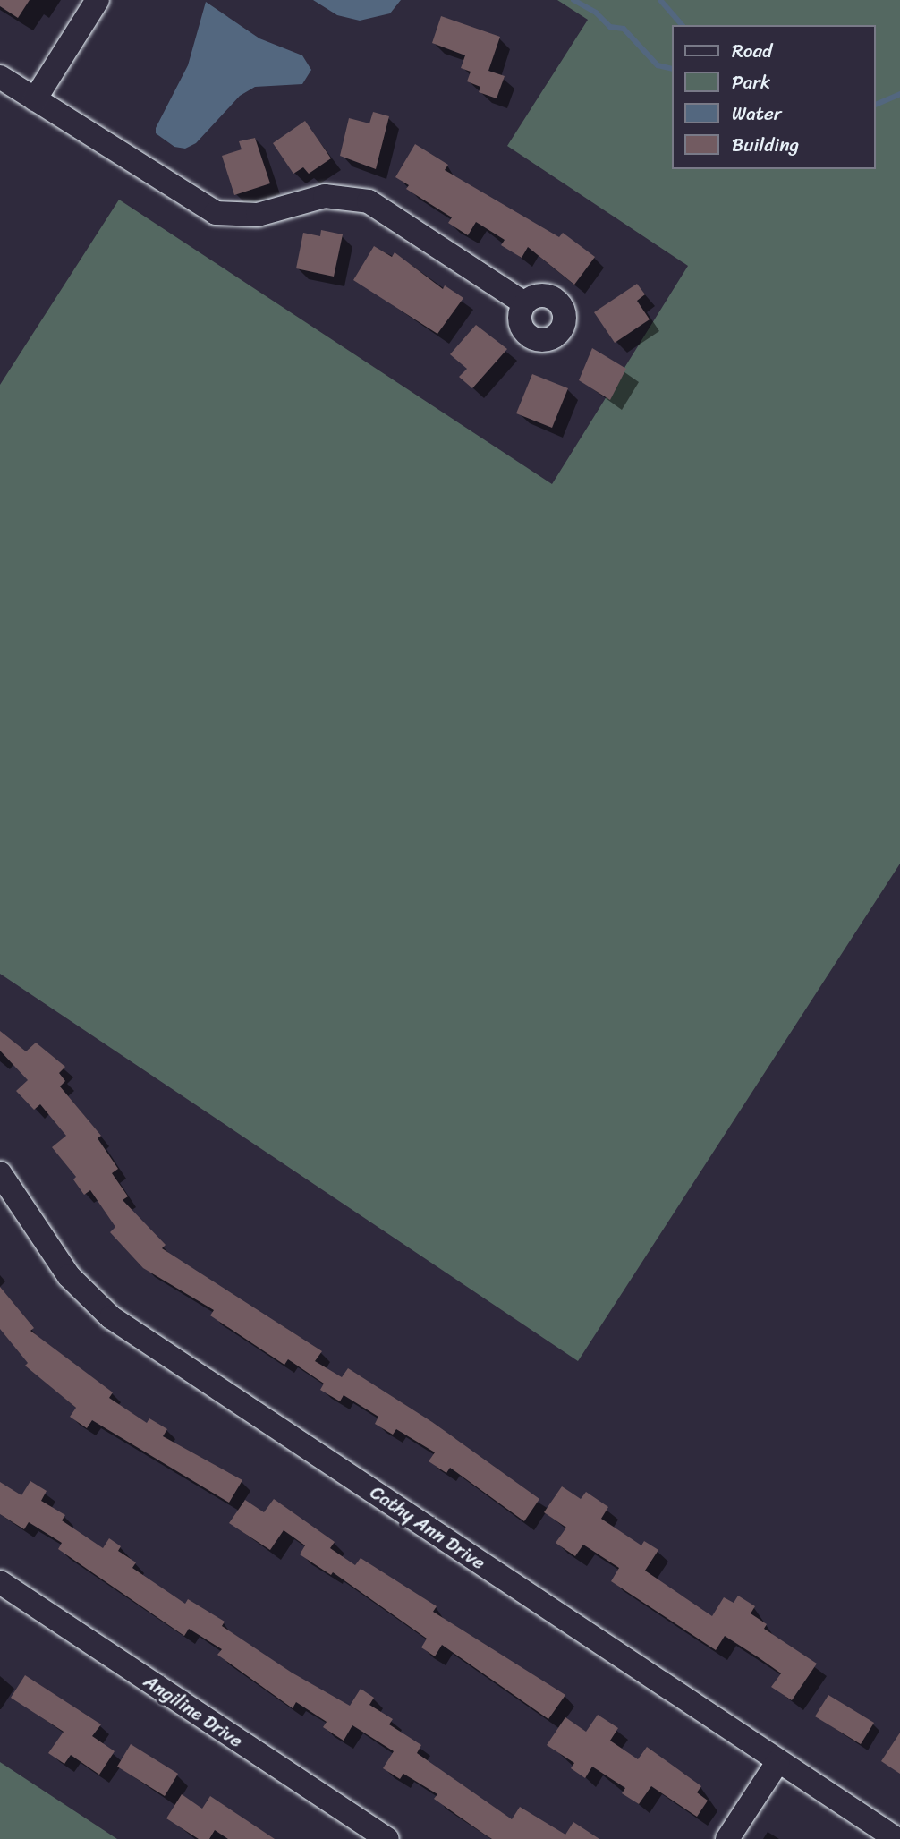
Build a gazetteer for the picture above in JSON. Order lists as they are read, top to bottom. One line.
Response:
{"streets":{"street":["Cathy Ann Drive","Angiline Drive"]},"legend":["Road","Park","Water","Building"]}
